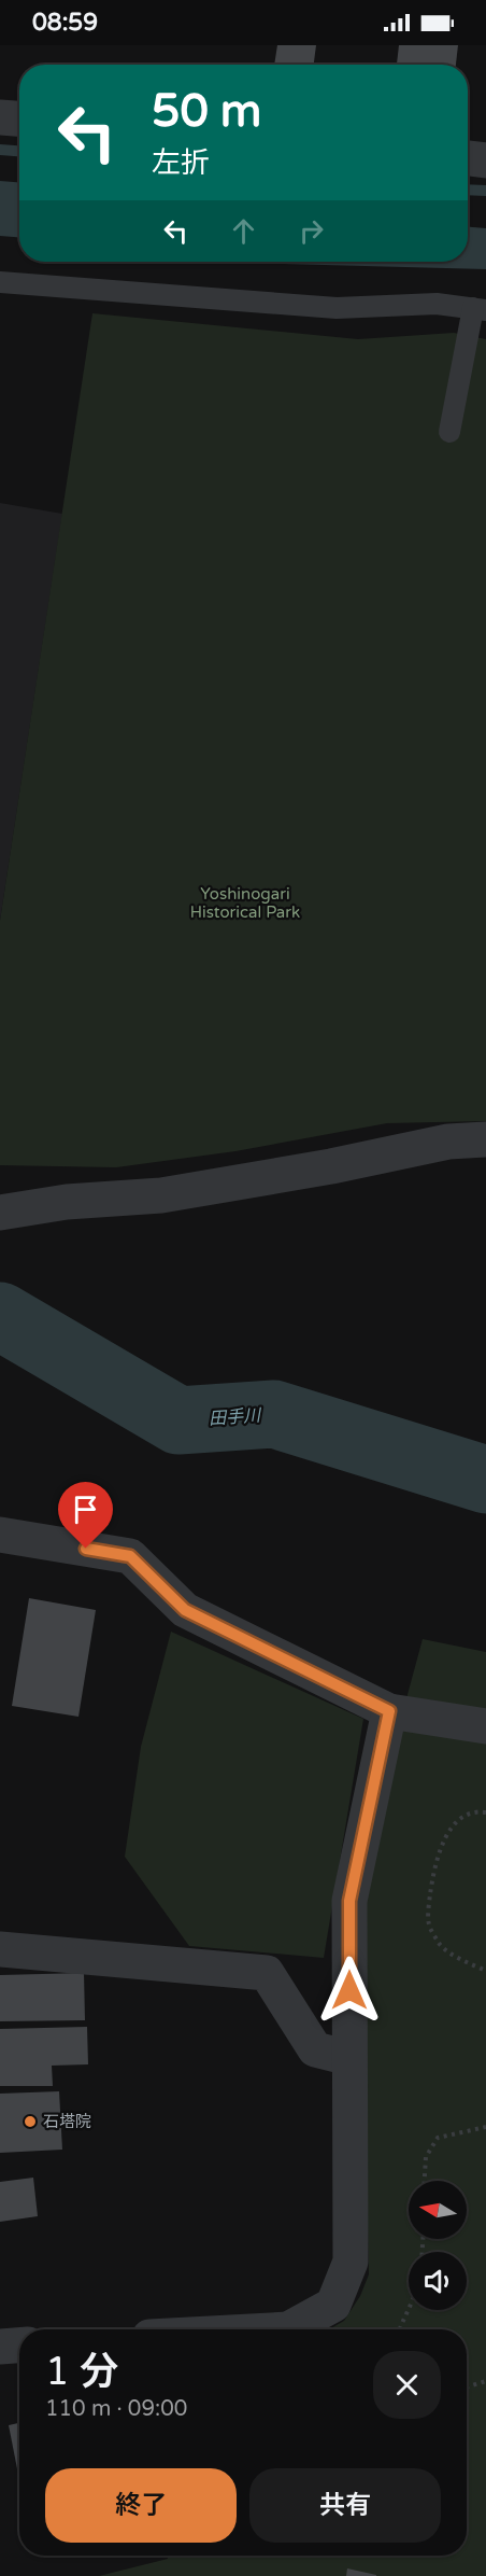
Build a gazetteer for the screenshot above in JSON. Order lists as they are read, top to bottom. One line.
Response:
{"water":["田手川"],"parks":["Yoshinogari Historical Park"],"places":["石塔院"],"north":"left","page":{"status":"08:59","turn":["50 m","左折"],"heading":["1 分","110 m · 09:00"],"buttons":["終了","共有"]}}
